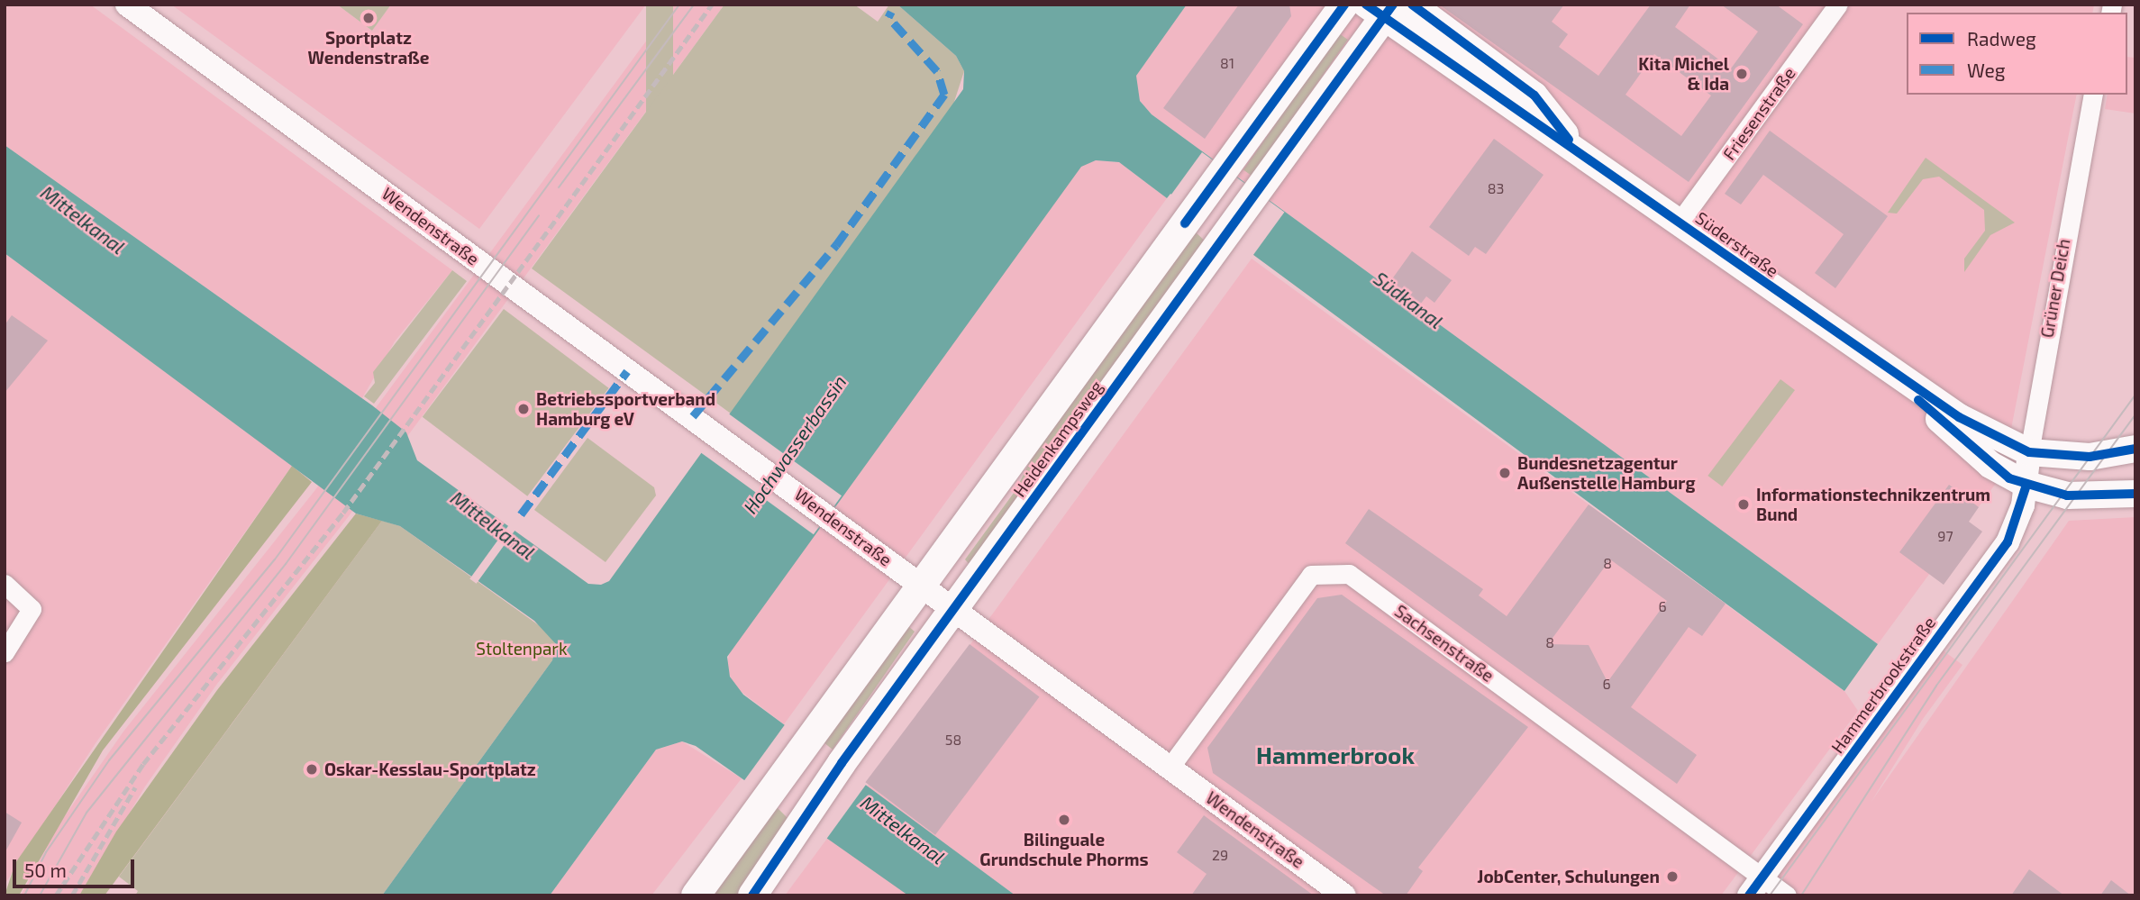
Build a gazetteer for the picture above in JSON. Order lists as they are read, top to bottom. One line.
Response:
{"streets":{"main road":["Süderstraße","Heidenkampsweg"],"street":["Friesenstraße","Wendenstraße","Grüner Deich","Sachsenstraße","Hammerbrookstraße"]},"crossings":[["Friesenstraße","Süderstraße"],["Wendenstraße","Heidenkampsweg"],["Wendenstraße","Sachsenstraße"],["Süderstraße","Grüner Deich"],["Süderstraße","Heidenkampsweg"],["Süderstraße","Hammerbrookstraße"],["Grüner Deich","Hammerbrookstraße"],["Sachsenstraße","Hammerbrookstraße"]],"districts":["Hammerbrook"],"water":["Mittelkanal","Südkanal","Hochwasserbassin"],"parks":["Stoltenpark"],"places":["Sportplatz Wendenstraße","Kita Michel & Ida","Betriebssportverband Hamburg eV","Bundesnetzagentur Außenstelle Hamburg","Informationstechnikzentrum Bund","Oskar-Kesslau-Sportplatz","Bilinguale Grundschule Phorms","JobCenter, Schulungen"],"house_numbers":["81","83","97","8","6","8","6","58","29"],"legend":["Radweg","Weg"],"scale_bar":"50 m"}
